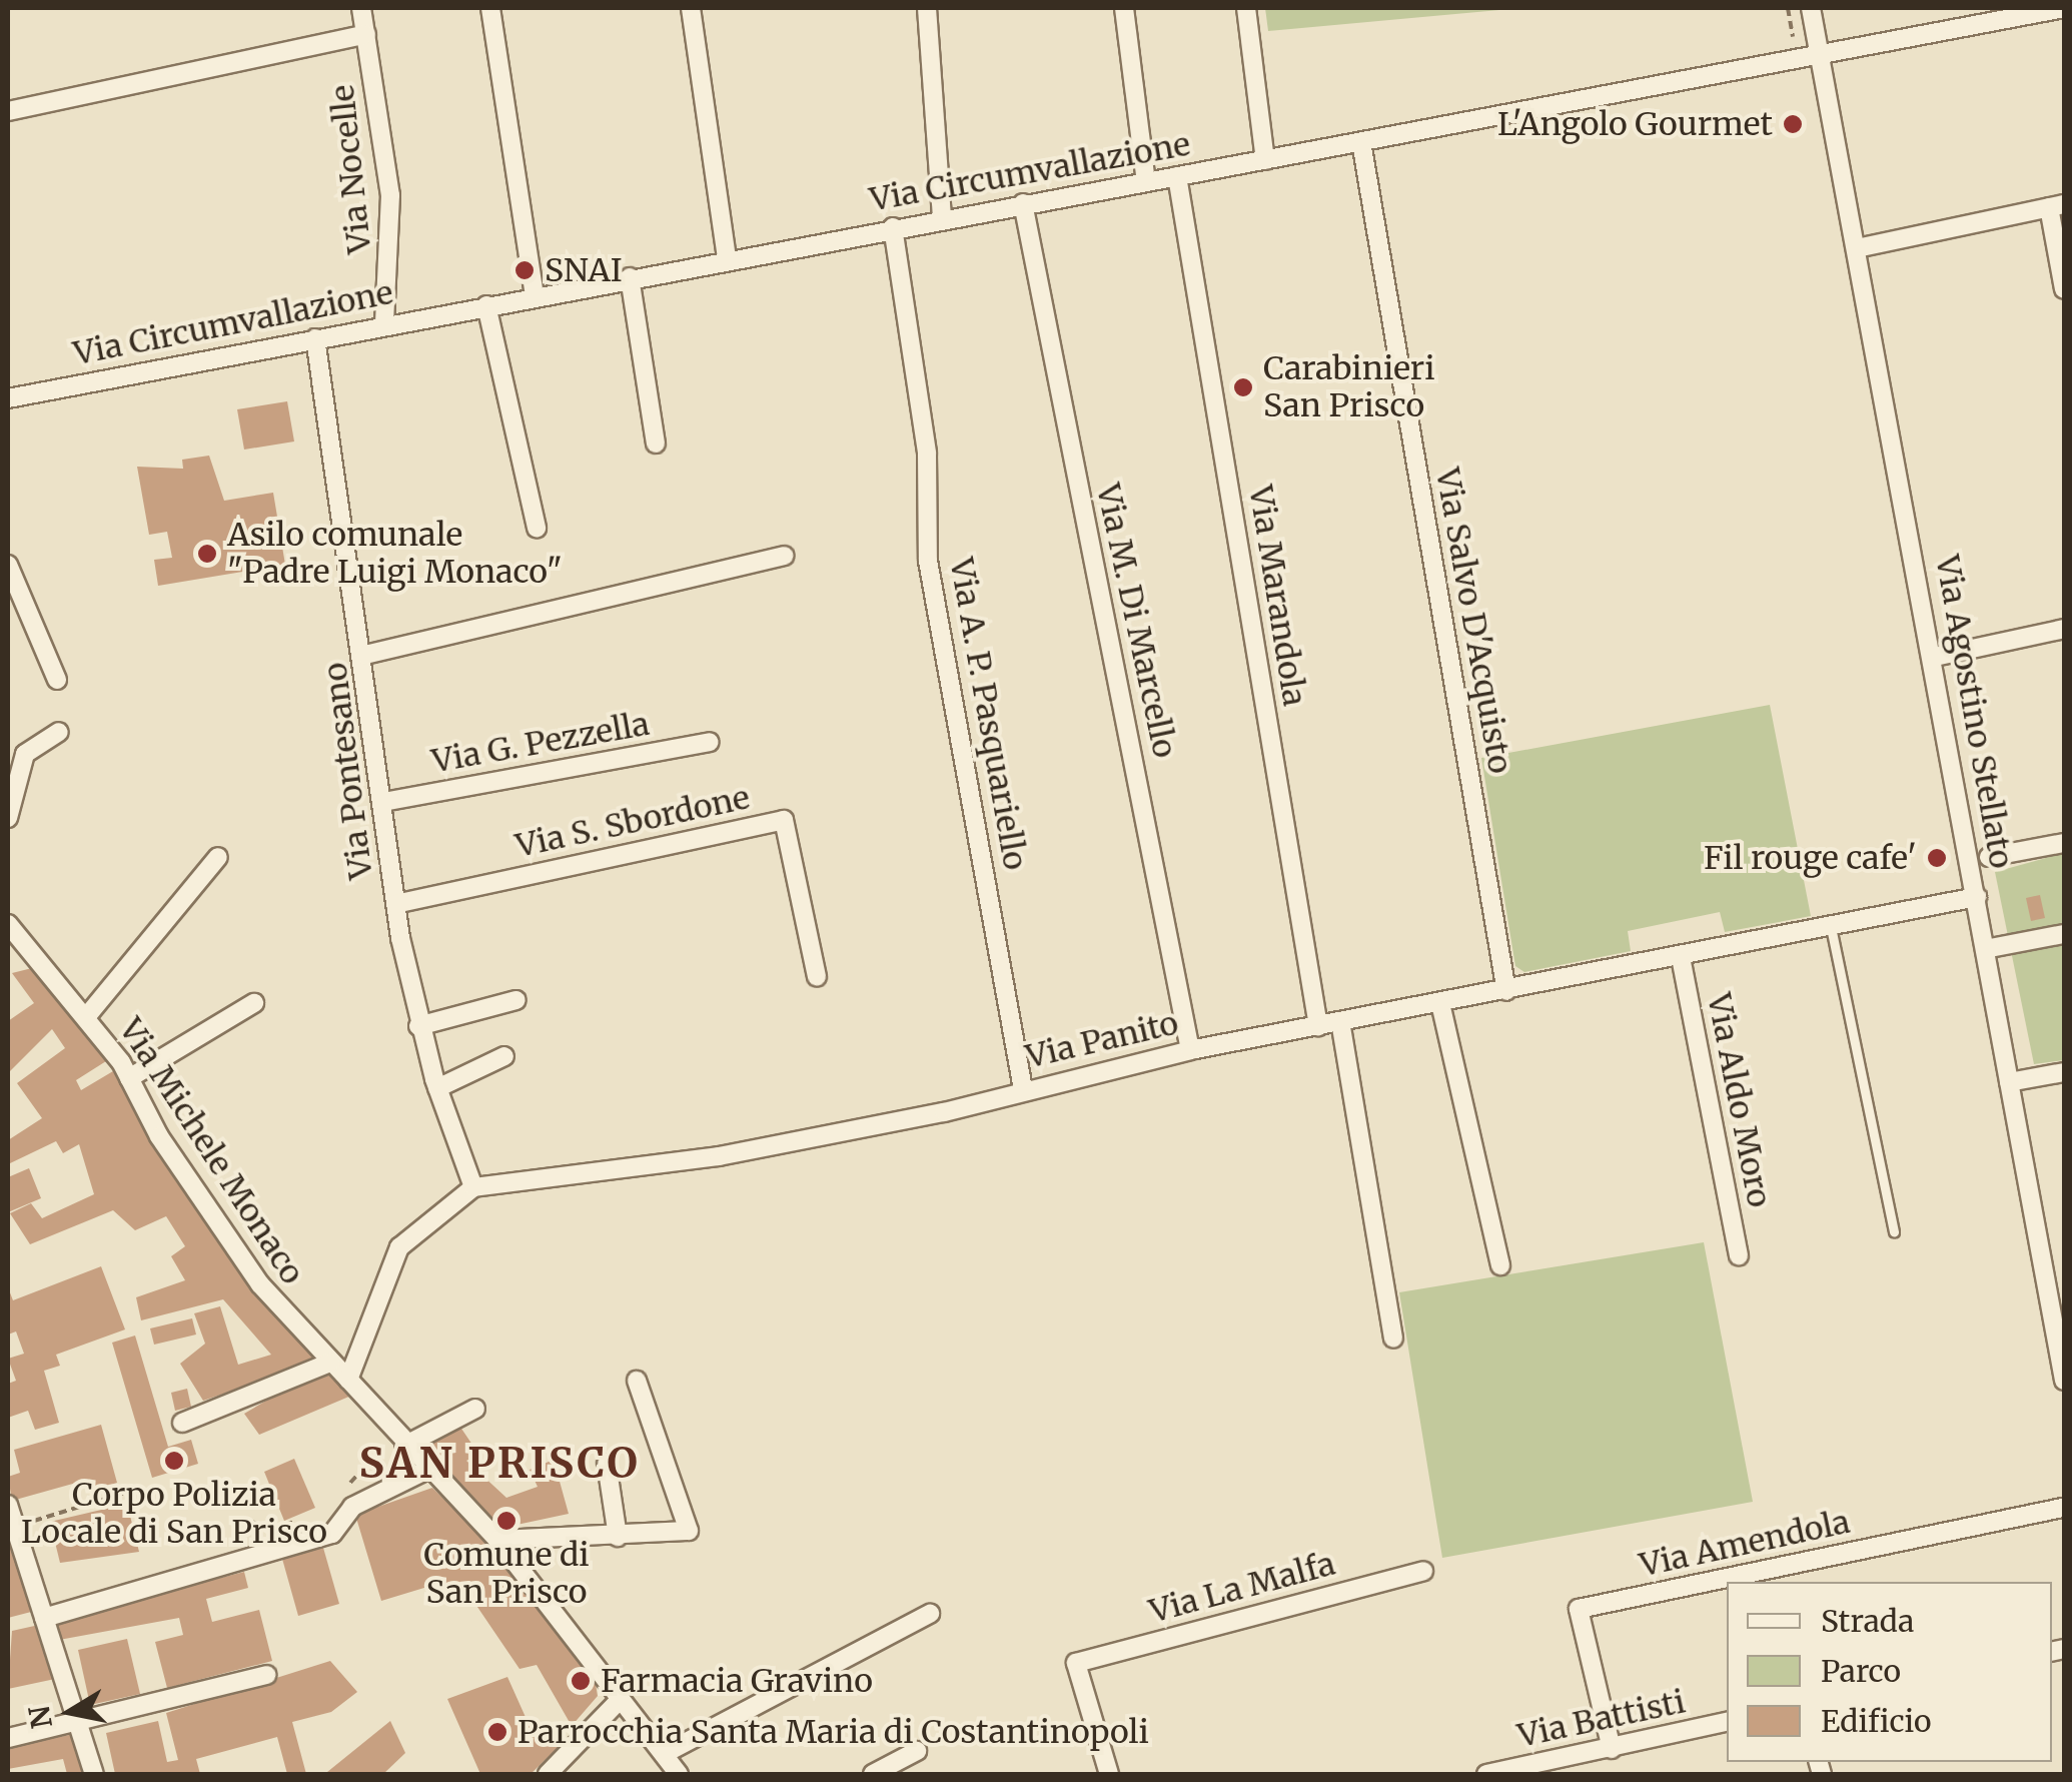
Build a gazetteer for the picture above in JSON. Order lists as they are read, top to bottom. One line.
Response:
{"streets":{"street":["Via Nocelle","Via Circumvallazione","Via Marandola","Via M. Di Marcello","Via Salvo D'Acquisto","Via Agostino Stellato","Via A. P. Pasquariello","Via G. Pezzella","Via Pontesano","Via S. Sbordone","Via Panito","Via Aldo Moro","Via Michele Monaco","Via Amendola","Via La Malfa","Via Battisti"]},"crossings":[["Via Nocelle","Via Circumvallazione"],["Via Circumvallazione","Via Marandola"],["Via Circumvallazione","Via M. Di Marcello"],["Via Circumvallazione","Via Salvo D'Acquisto"],["Via Circumvallazione","Via Agostino Stellato"],["Via Circumvallazione","Via A. P. Pasquariello"],["Via Circumvallazione","Via Pontesano"],["Via Marandola","Via Panito"],["Via M. Di Marcello","Via Panito"],["Via Salvo D'Acquisto","Via Panito"],["Via Agostino Stellato","Via Panito"],["Via A. P. Pasquariello","Via Panito"],["Via G. Pezzella","Via Pontesano"],["Via Pontesano","Via S. Sbordone"],["Via Pontesano","Via Panito"],["Via Panito","Via Aldo Moro"],["Via Amendola","Via Battisti"]],"districts":["SAN PRISCO"],"places":["L'Angolo Gourmet","SNAI","Carabinieri San Prisco","Asilo comunale \"Padre Luigi Monaco\"","Fil rouge cafe'","Corpo Polizia Locale di San Prisco","Comune di San Prisco","Farmacia Gravino","Parrocchia Santa Maria di Costantinopoli"],"legend":["Strada","Parco","Edificio"],"north":"left"}
